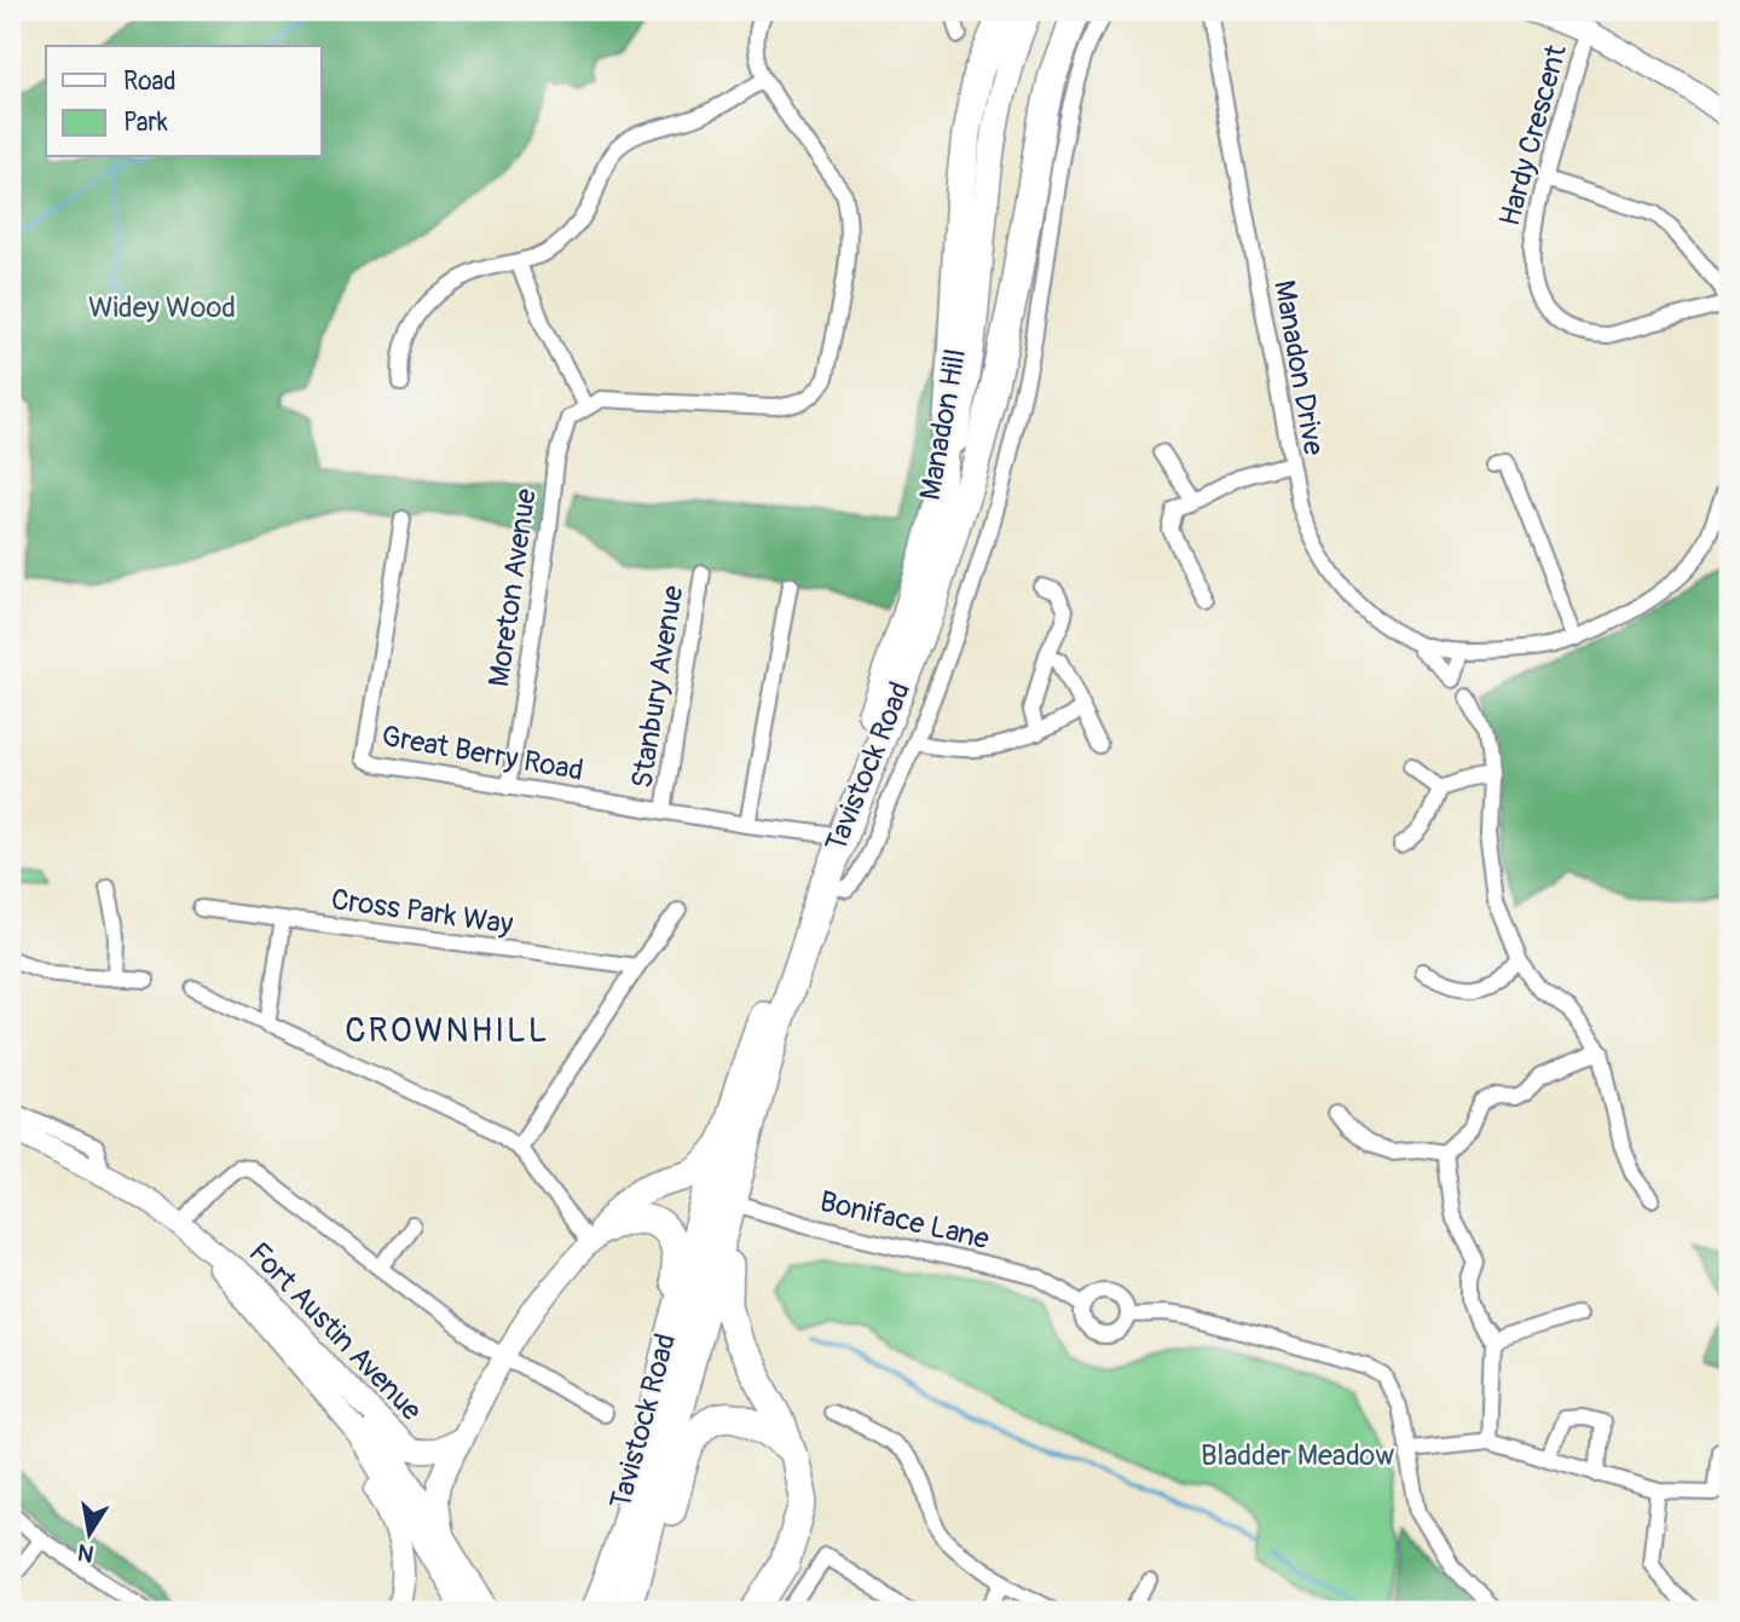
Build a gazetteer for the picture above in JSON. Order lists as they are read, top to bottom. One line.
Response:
{"streets":{"highway":["Manadon Hill","Tavistock Road"],"main road":["Fort Austin Avenue"],"street":["Hardy Crescent","Manadon Drive","Moreton Avenue","Stanbury Avenue","Great Berry Road","Cross Park Way","Boniface Lane"]},"crossings":[["Manadon Hill","Great Berry Road"],["Manadon Hill","Tavistock Road"],["Moreton Avenue","Great Berry Road"],["Stanbury Avenue","Great Berry Road"],["Tavistock Road","Boniface Lane"]],"districts":["CROWNHILL"],"parks":["Widey Wood","Bladder Meadow"],"legend":["Road","Park"],"north":"bottom"}
